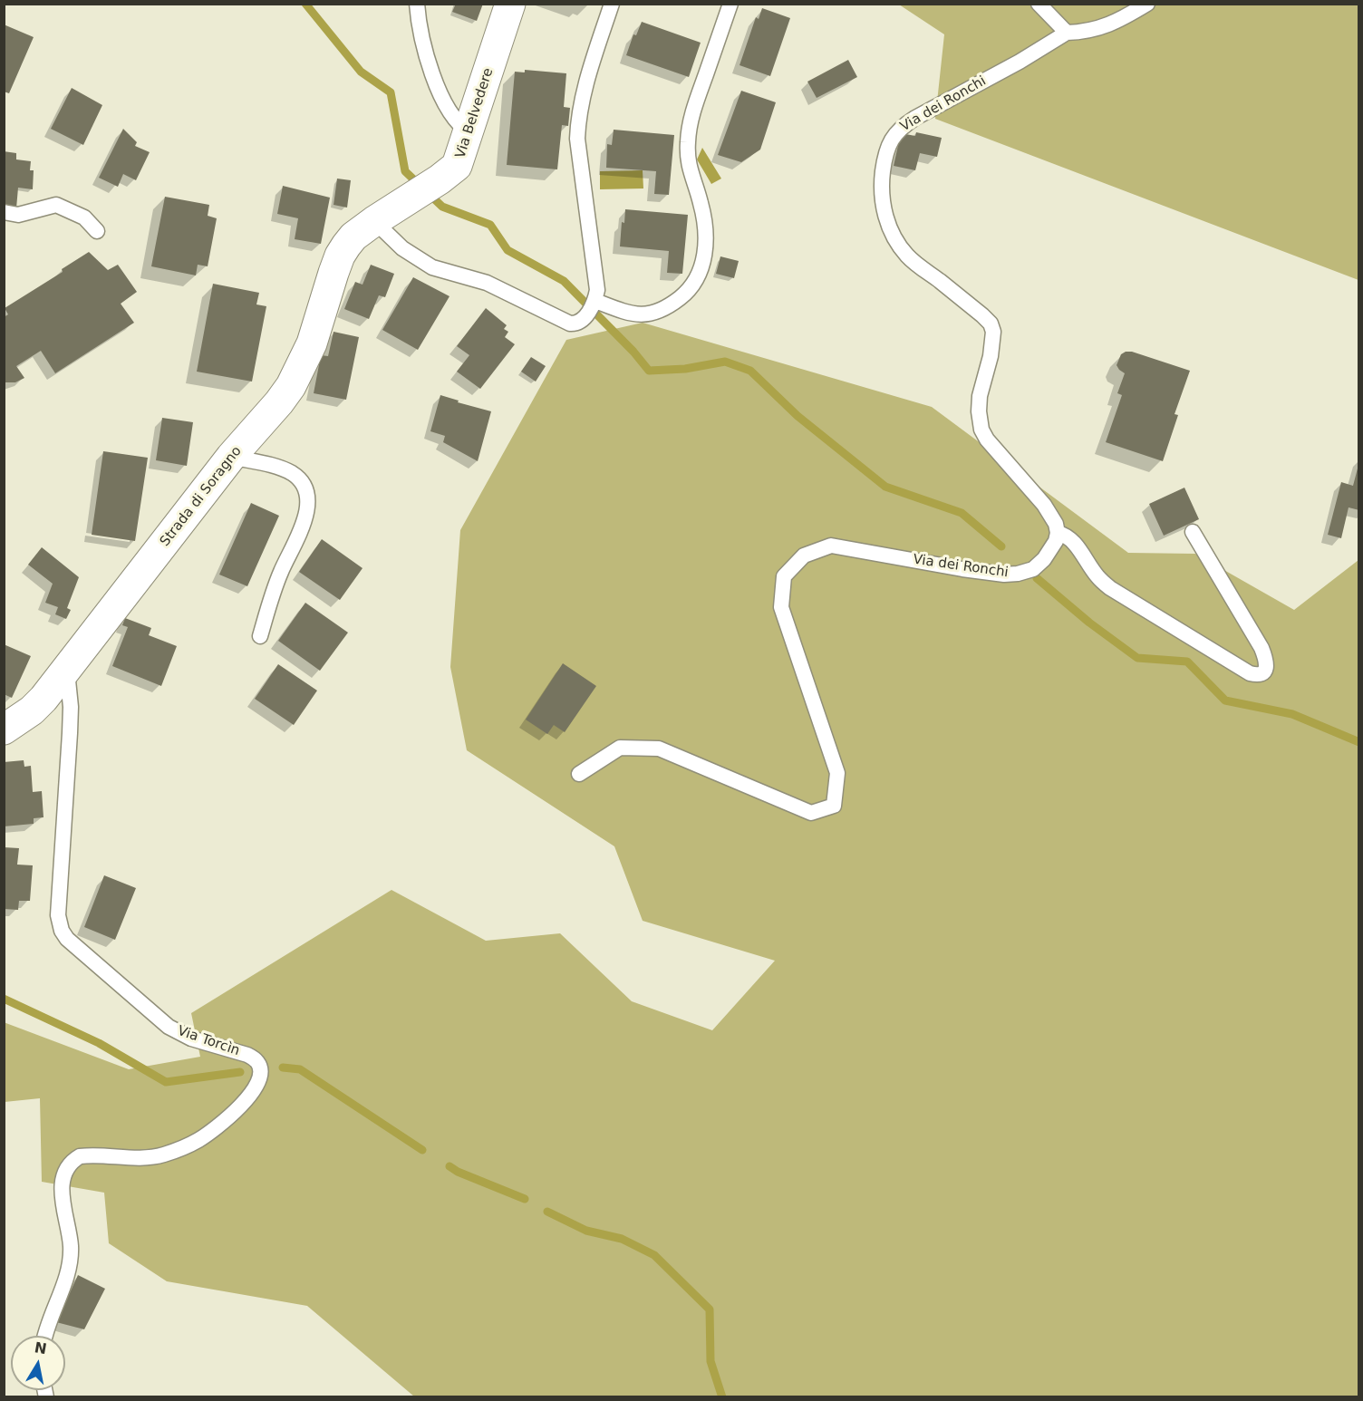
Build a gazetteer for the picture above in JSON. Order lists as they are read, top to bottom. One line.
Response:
{"streets":{"street":["Via Belvedere","Strada di Soragno"],"lane":["Via dei Ronchi","Via Torcìn"]},"crossings":[["Via Belvedere","Strada di Soragno"],["Strada di Soragno","Via Torcìn"]],"north":"top"}
